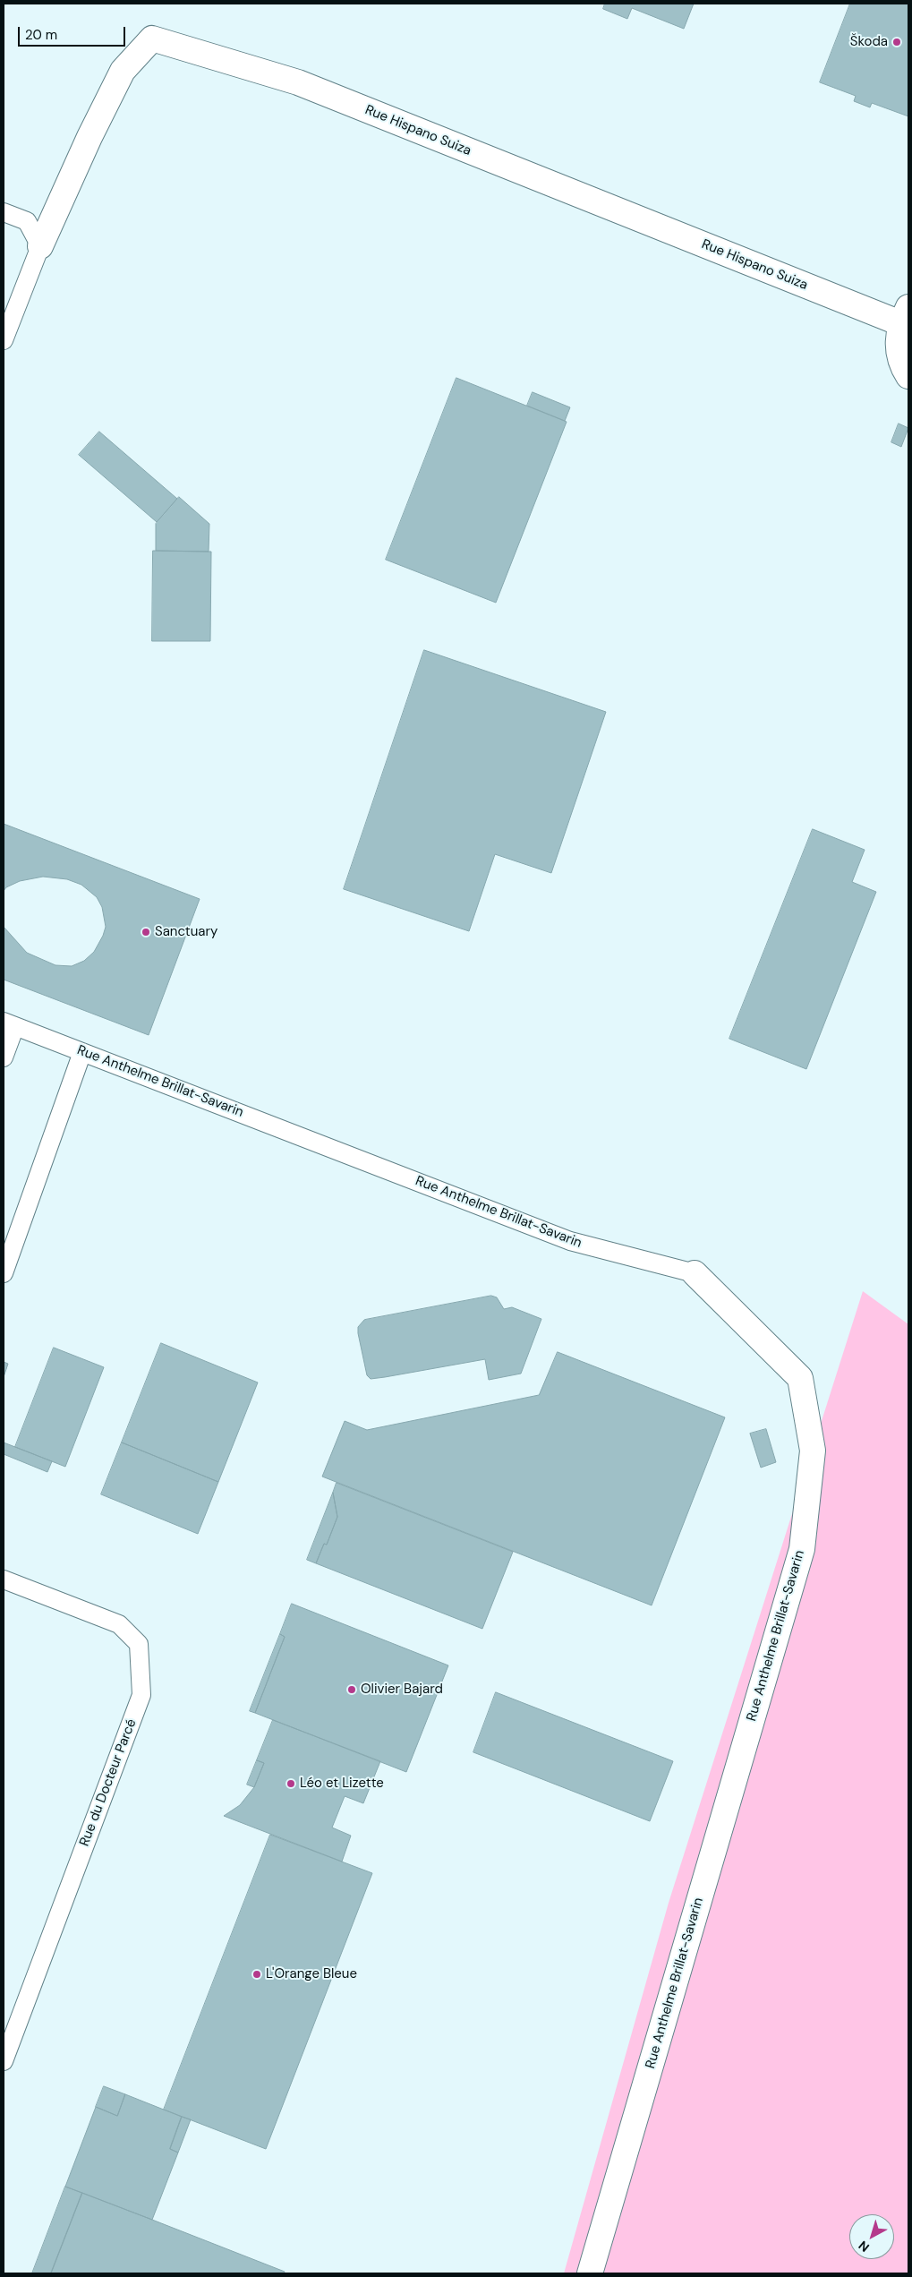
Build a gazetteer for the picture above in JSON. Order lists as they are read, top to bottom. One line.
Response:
{"streets":{"street":["Rue Hispano Suiza","Rue Anthelme Brillat-Savarin"],"lane":["Rue du Docteur Parcé"]},"places":["Škoda","Sanctuary","Olivier Bajard","Léo et Lizette","L'Orange Bleue"],"scale_bar":"20 m","north":"bottom left"}
